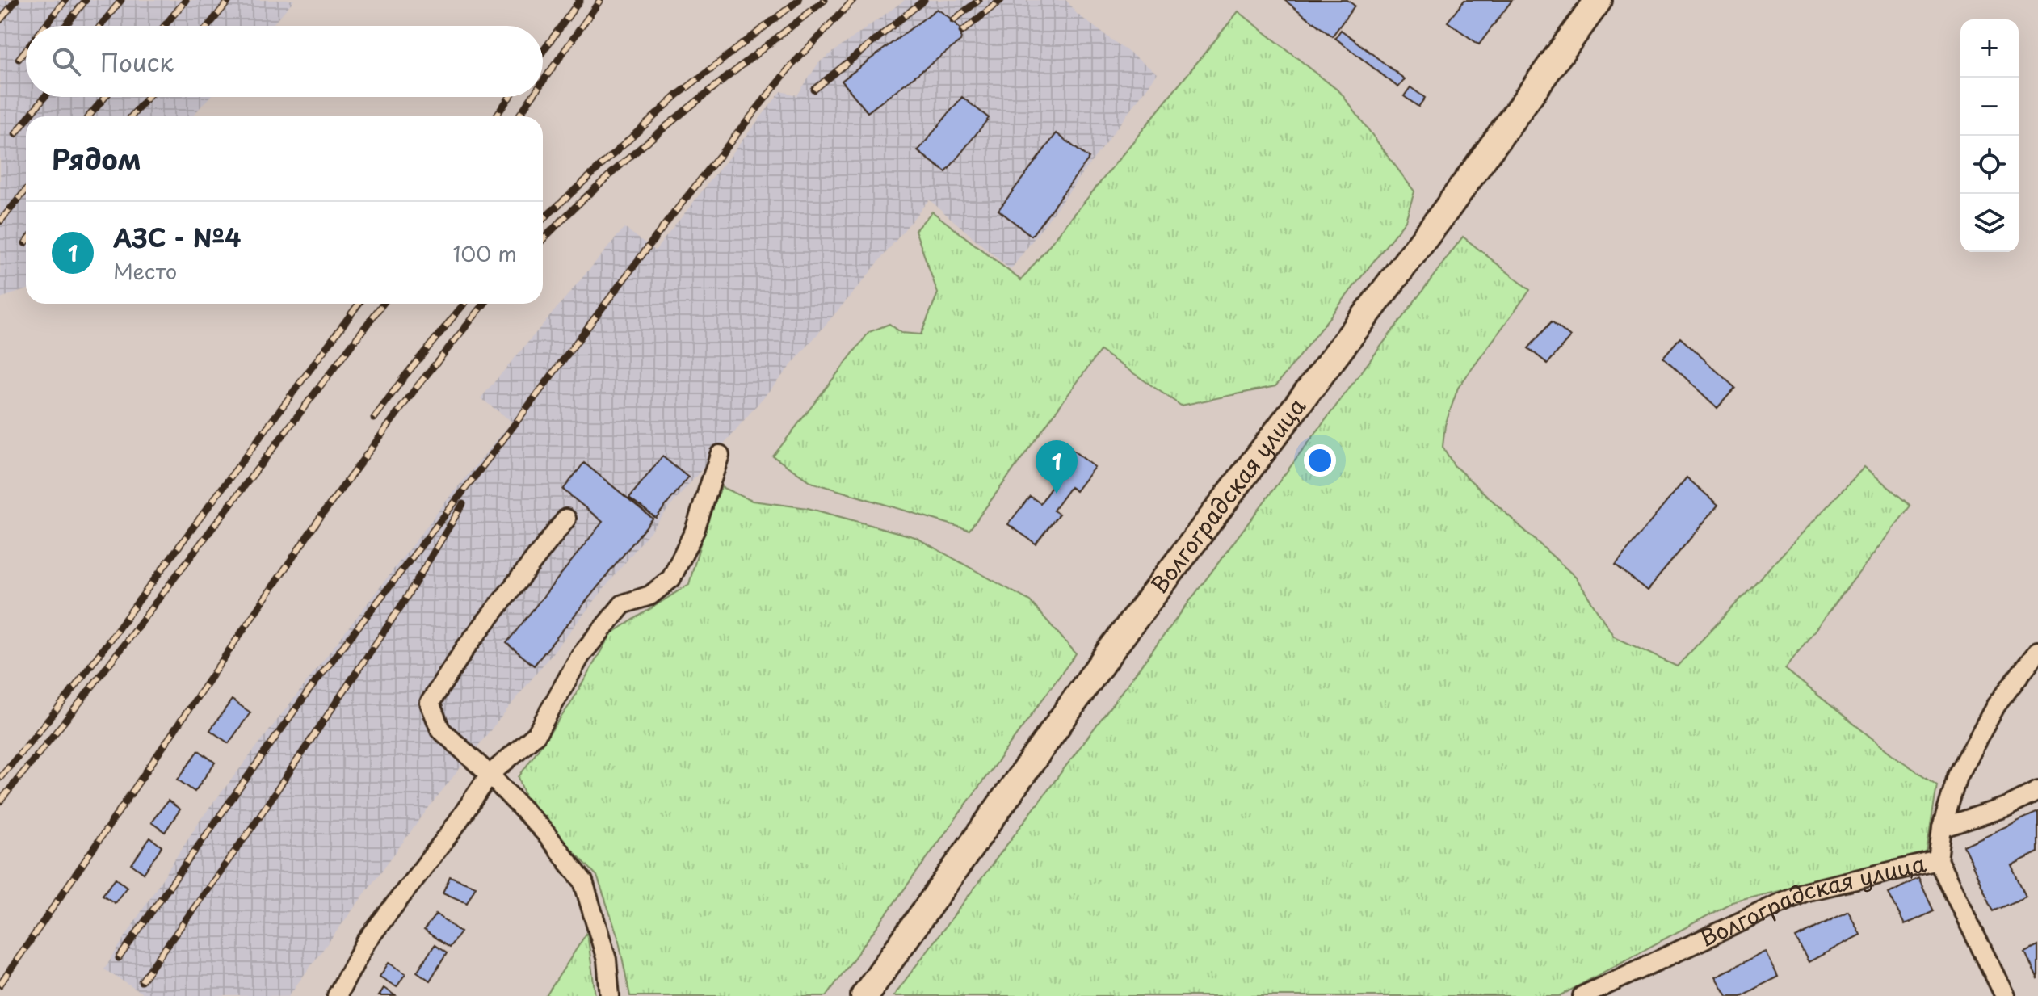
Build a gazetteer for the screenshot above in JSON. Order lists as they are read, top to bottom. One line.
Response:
{"streets":{"main road":["Волгоградская улица"]},"page":{"map_buttons":["+","−"],"search":"Поиск","heading":"Рядом","list":[{"mark":"1","name":"АЗС - №4","note":"Место","value":"100 m"}],"pins":"1"}}
